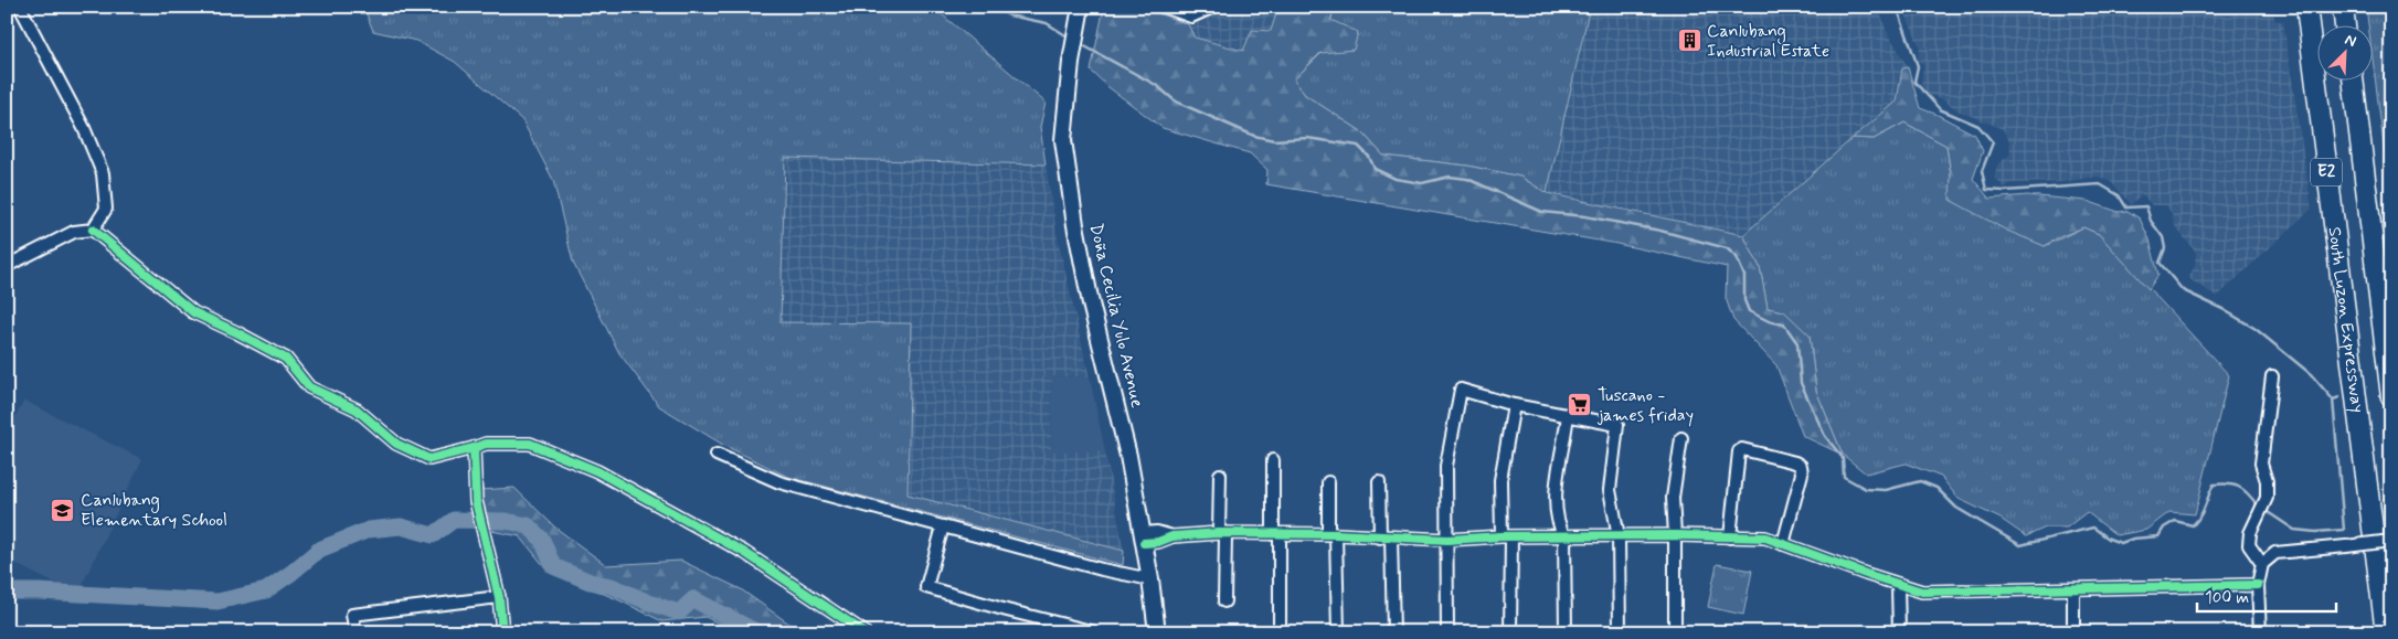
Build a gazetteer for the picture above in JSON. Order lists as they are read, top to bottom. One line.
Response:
{"streets":{"highway":["E2","South Luzon Expressway"],"main road":["Doña Cecilia Yulo Avenue"]},"places":{"building":["Canlubang Industrial Estate"],"supermarket":["Tuscano - james friday"],"school or university":["Canlubang Elementary School"]},"scale_bar":"100 m","north":"top right"}
